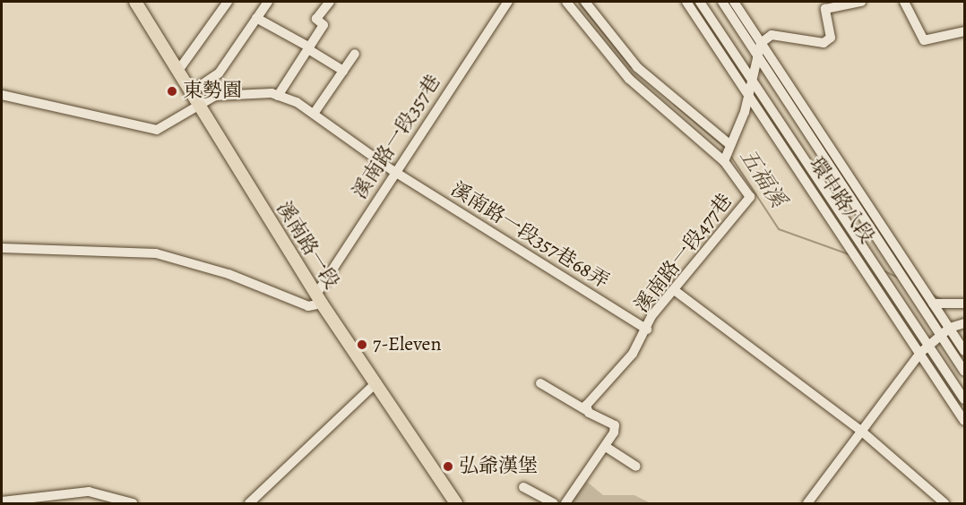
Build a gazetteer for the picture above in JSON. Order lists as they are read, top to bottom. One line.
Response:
{"streets":{"main road":["溪南路一段"],"street":["溪南路一段357巷","環中路八段","溪南路一段357巷68弄","溪南路一段477巷"]},"crossings":[["溪南路一段357巷","溪南路一段357巷68弄"],["溪南路一段357巷","溪南路一段"],["溪南路一段357巷68弄","溪南路一段477巷"]],"water":["五福溪"],"places":["東勢園","7-Eleven","弘爺漢堡"]}
